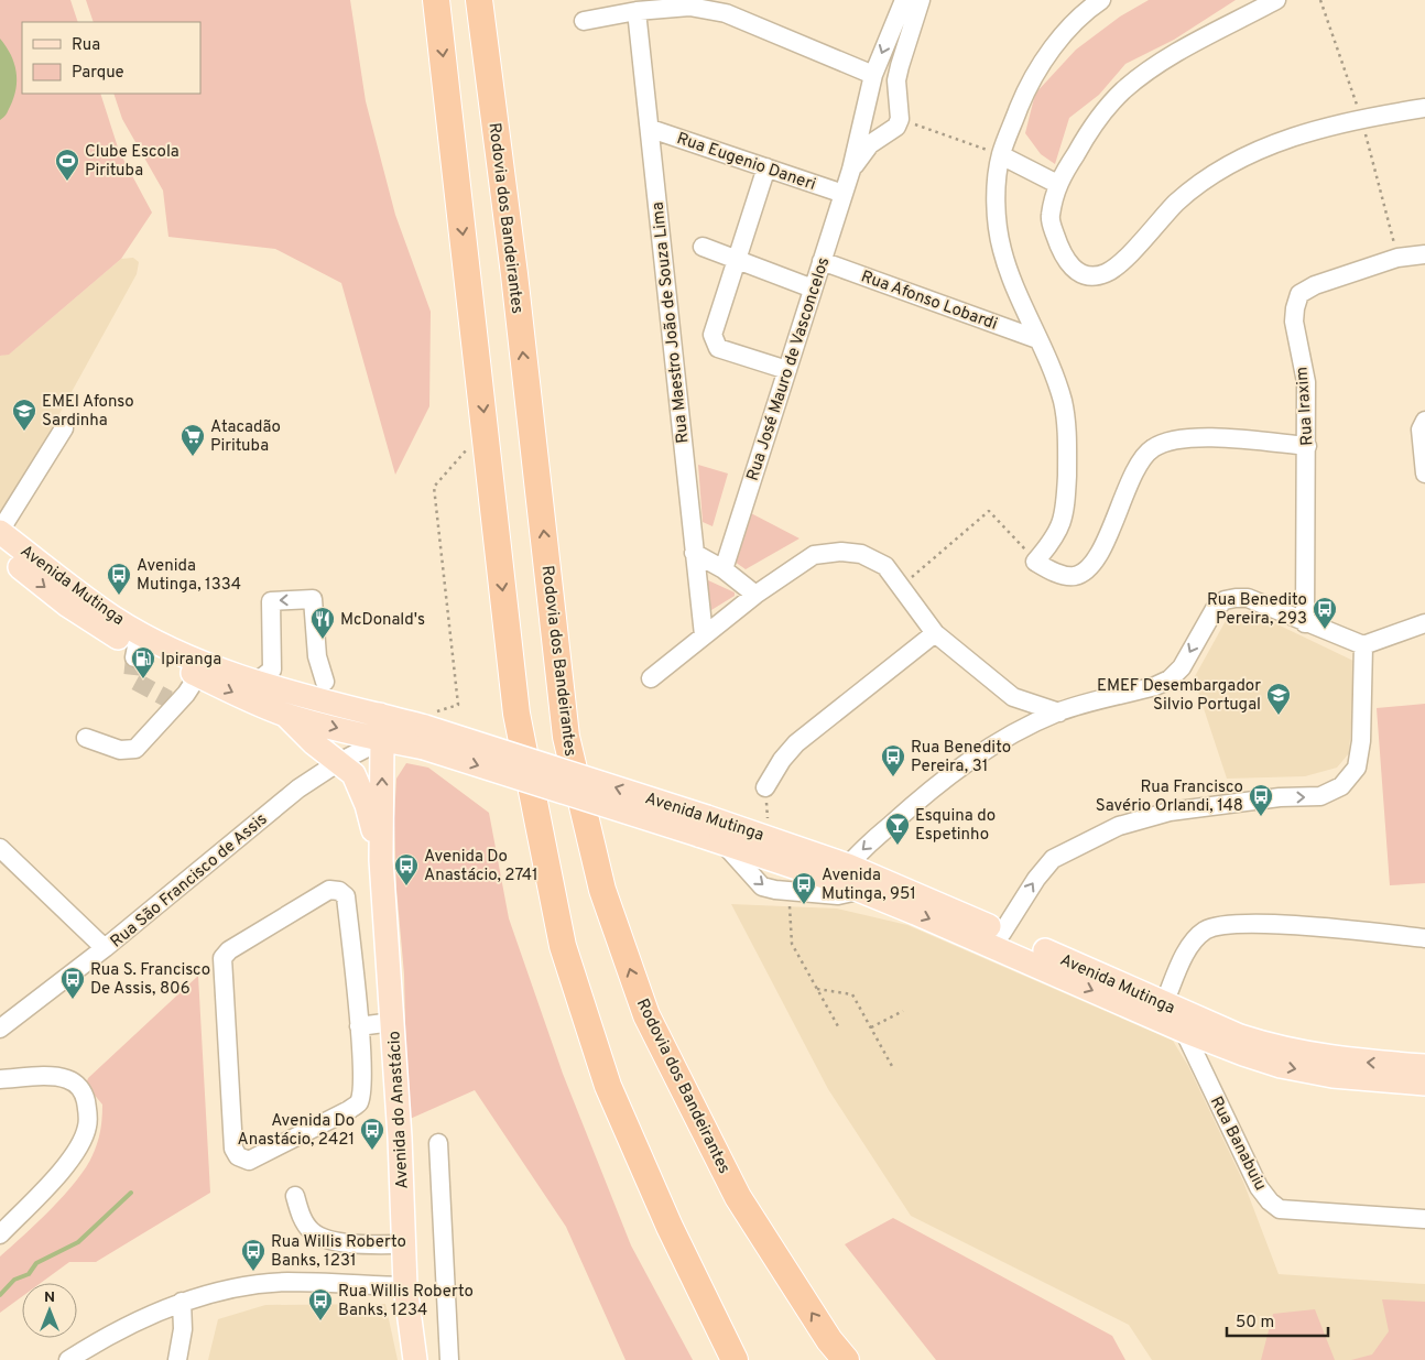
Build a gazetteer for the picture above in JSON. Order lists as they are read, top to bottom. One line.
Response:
{"streets":{"highway":["Rodovia dos Bandeirantes"],"main road":["Avenida Mutinga","Avenida do Anastácio"],"street":["Rua Eugenio Daneri","Rua Afonso Lobardi","Rua Maestro João de Souza Lima","Rua José Mauro de Vasconcelos","Rua Iraxim","Rua São Francisco de Assis","Rua Banabuiu"]},"crossings":[["Rua Eugenio Daneri","Rua Maestro João de Souza Lima"],["Rua Eugenio Daneri","Rua José Mauro de Vasconcelos"],["Rua Afonso Lobardi","Rua José Mauro de Vasconcelos"],["Avenida Mutinga","Rua São Francisco de Assis"],["Avenida Mutinga","Avenida do Anastácio"],["Avenida Mutinga","Rua Banabuiu"],["Rua São Francisco de Assis","Avenida do Anastácio"]],"places":{"sports":["Clube Escola Pirituba"],"school or university":["EMEI Afonso Sardinha","EMEF Desembargador Silvio Portugal"],"supermarket":["Atacadão Pirituba"],"bus stop":["Avenida Mutinga, 1334","Rua Benedito Pereira, 293","Rua Benedito Pereira, 31","Rua Francisco Savério Orlandi, 148","Avenida Do Anastácio, 2741","Avenida Mutinga, 951","Rua S. Francisco De Assis, 806","Avenida Do Anastácio, 2421","Rua Willis Roberto Banks, 1231","Rua Willis Roberto Banks, 1234"],"restaurant":["McDonald's"],"fuel station":["Ipiranga"],"bar":["Esquina do Espetinho"]},"legend":["Rua","Parque"],"scale_bar":"50 m","north":"top"}
